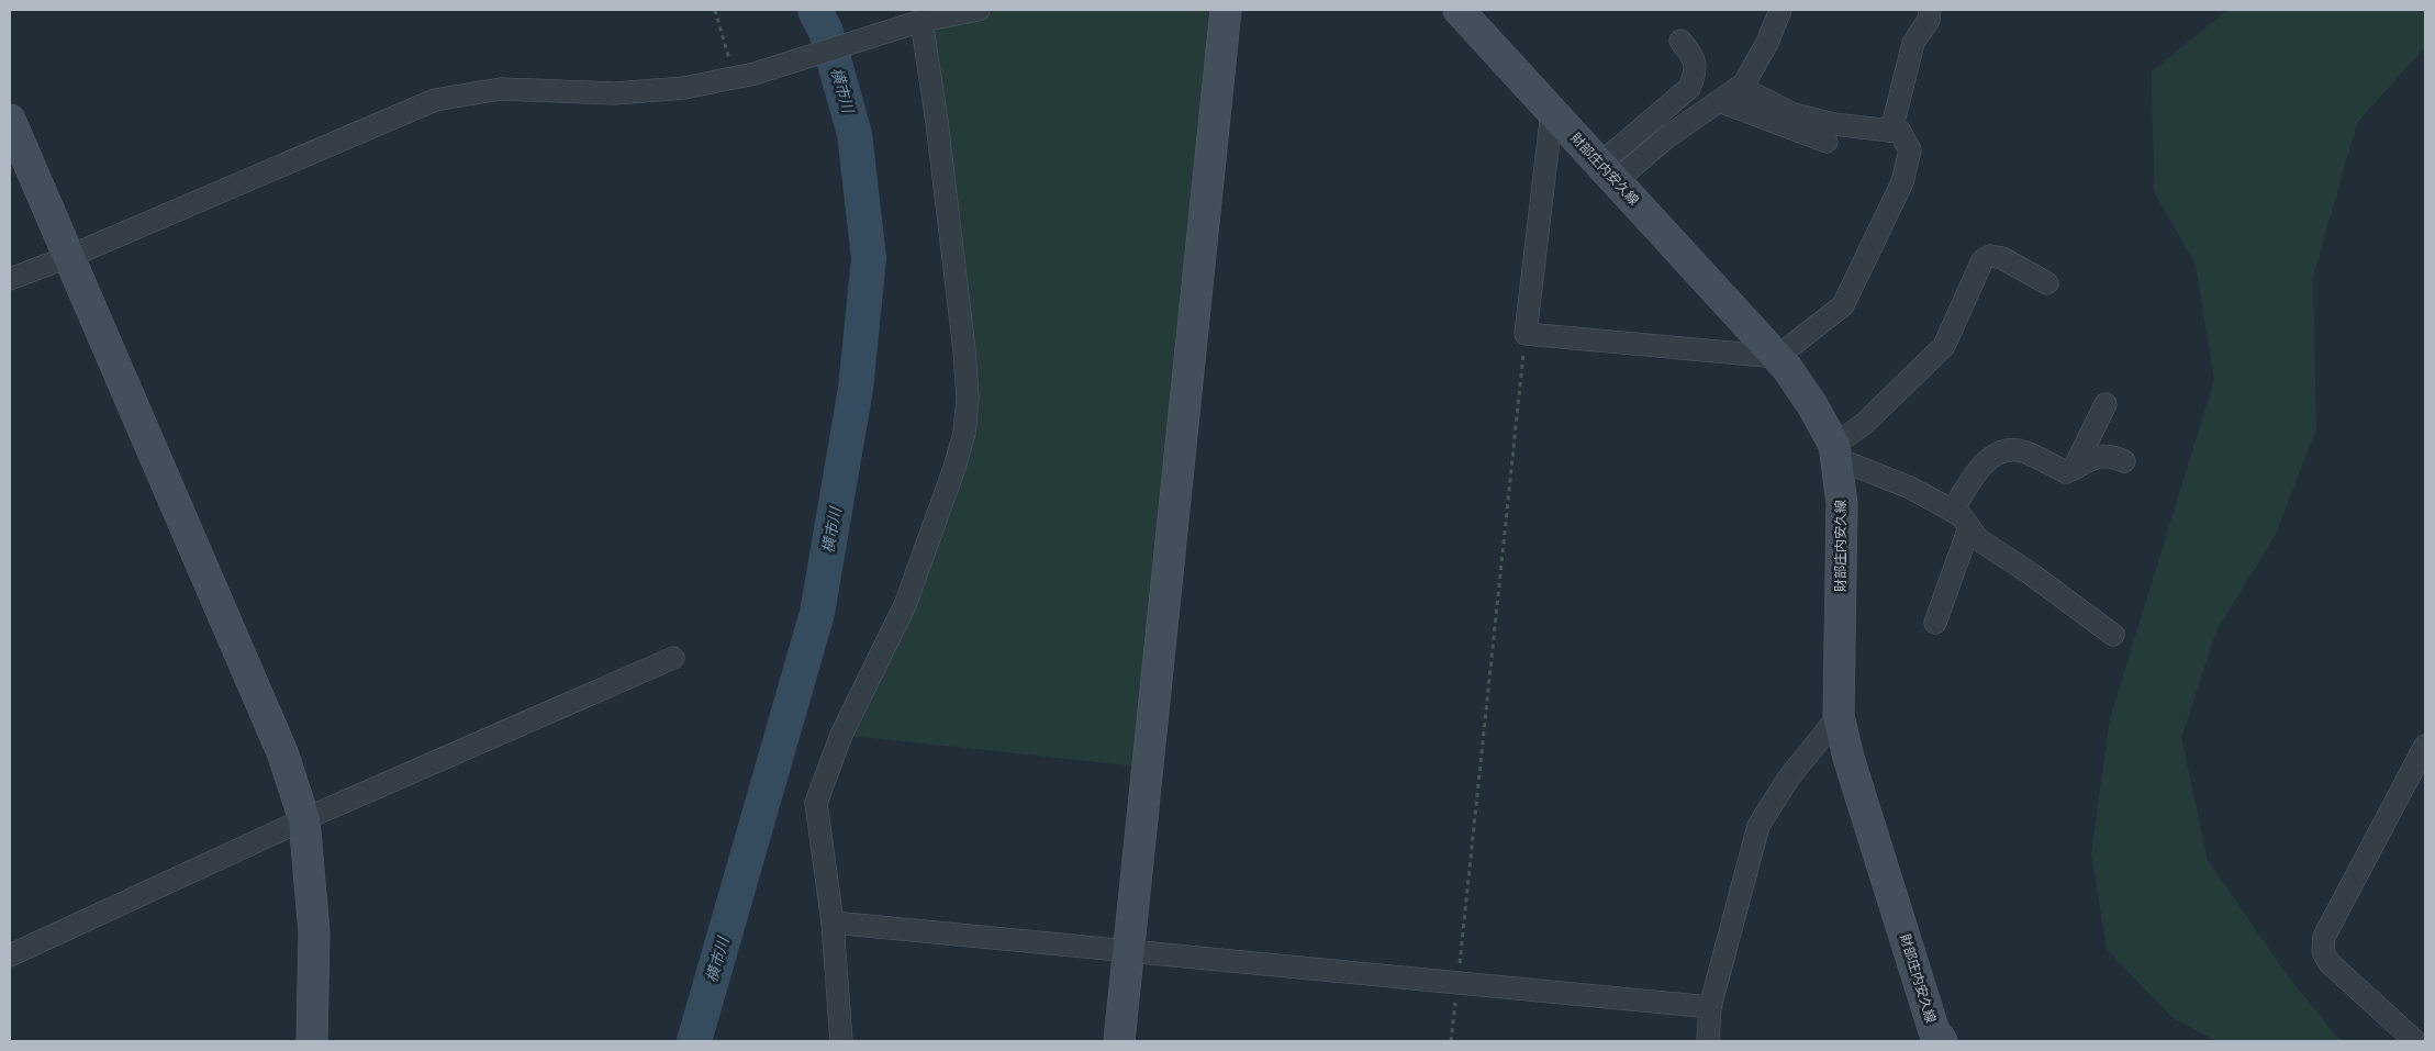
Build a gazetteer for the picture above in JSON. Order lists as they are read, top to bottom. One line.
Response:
{"streets":{"street":["財部庄内安久線"]},"water":["横市川"]}
